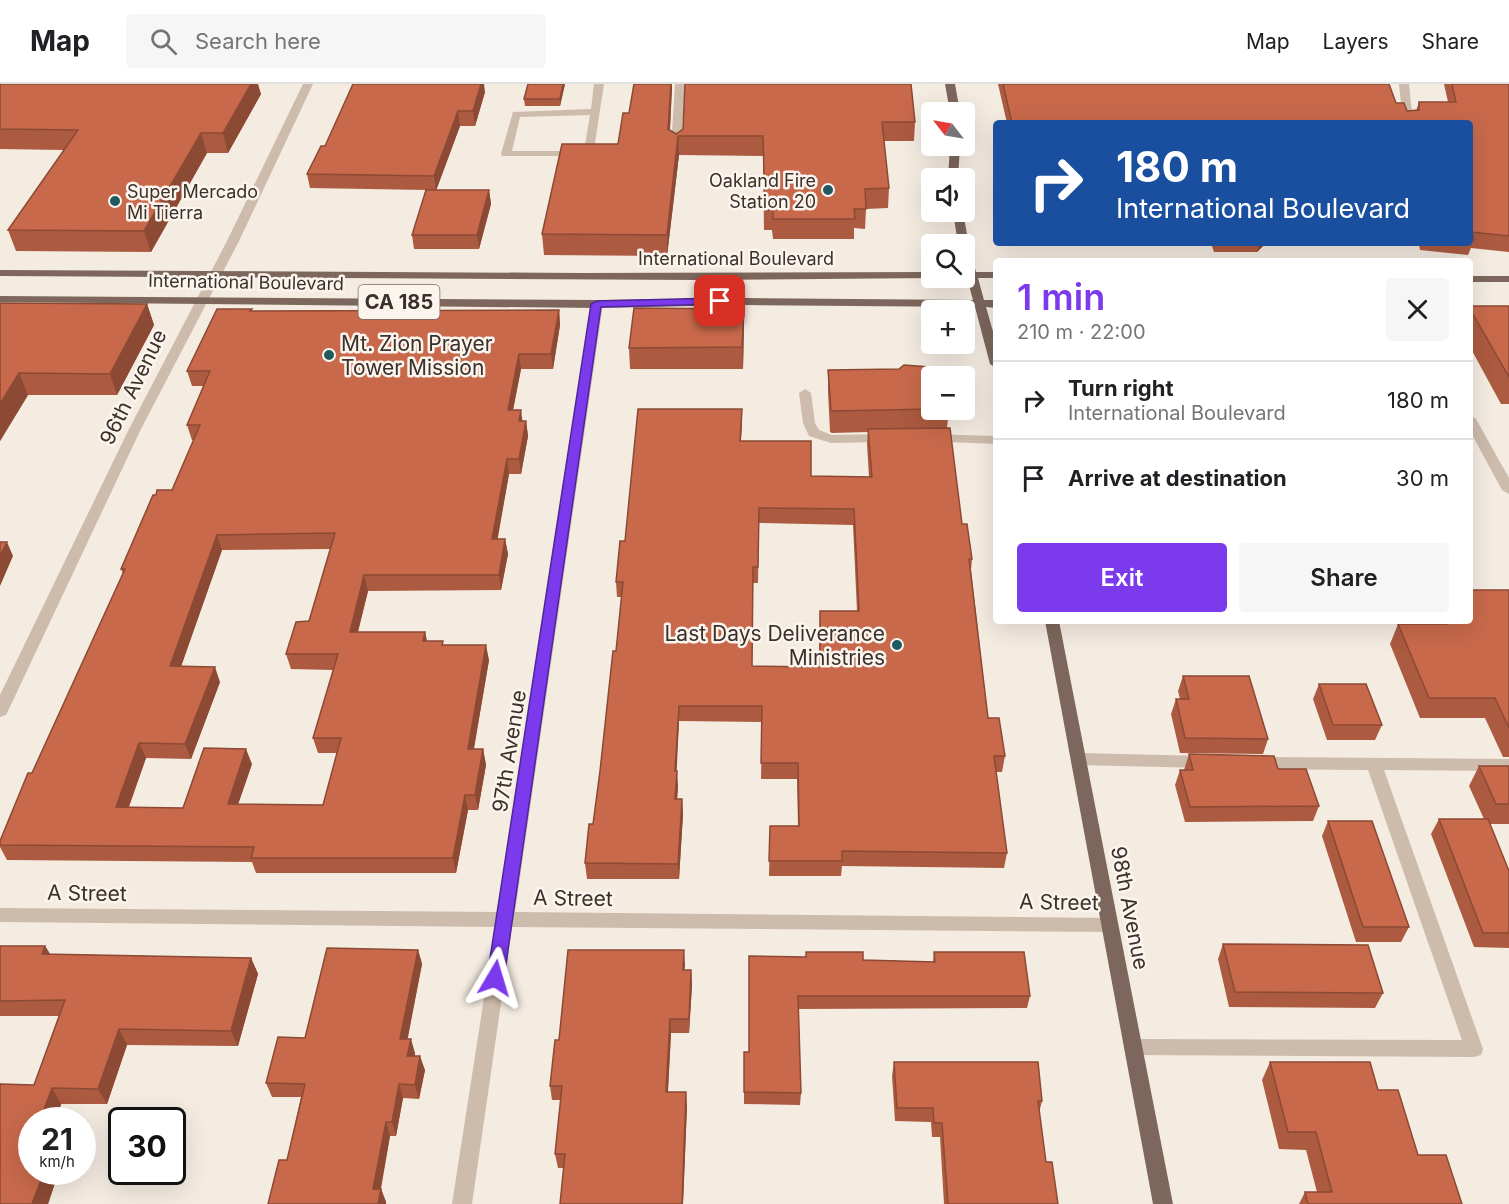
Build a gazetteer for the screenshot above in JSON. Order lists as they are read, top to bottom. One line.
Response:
{"streets":{"main road":["International Boulevard","CA 185","98th Avenue"],"street":["96th Avenue","97th Avenue","A Street"]},"crossings":[["International Boulevard","96th Avenue"],["International Boulevard","97th Avenue"],["97th Avenue","A Street"],["A Street","98th Avenue"]],"places":["Oakland Fire Station 20","Super Mercado Mi Tierra","Mt. Zion Prayer Tower Mission","Last Days Deliverance Ministries"],"north":"top left","page":{"header":"Map","search":"Search here","nav":["Map","Layers","Share"],"map_buttons":["+","−"],"turn":["180 m","International Boulevard"],"heading":["1 min","210 m · 22:00"],"list":[{"name":"Turn right","note":"International Boulevard","value":"180 m"},{"name":"Arrive at destination","value":"30 m"}],"buttons":["Exit","Share"],"speed":"21 km/h","limit":"30"}}
